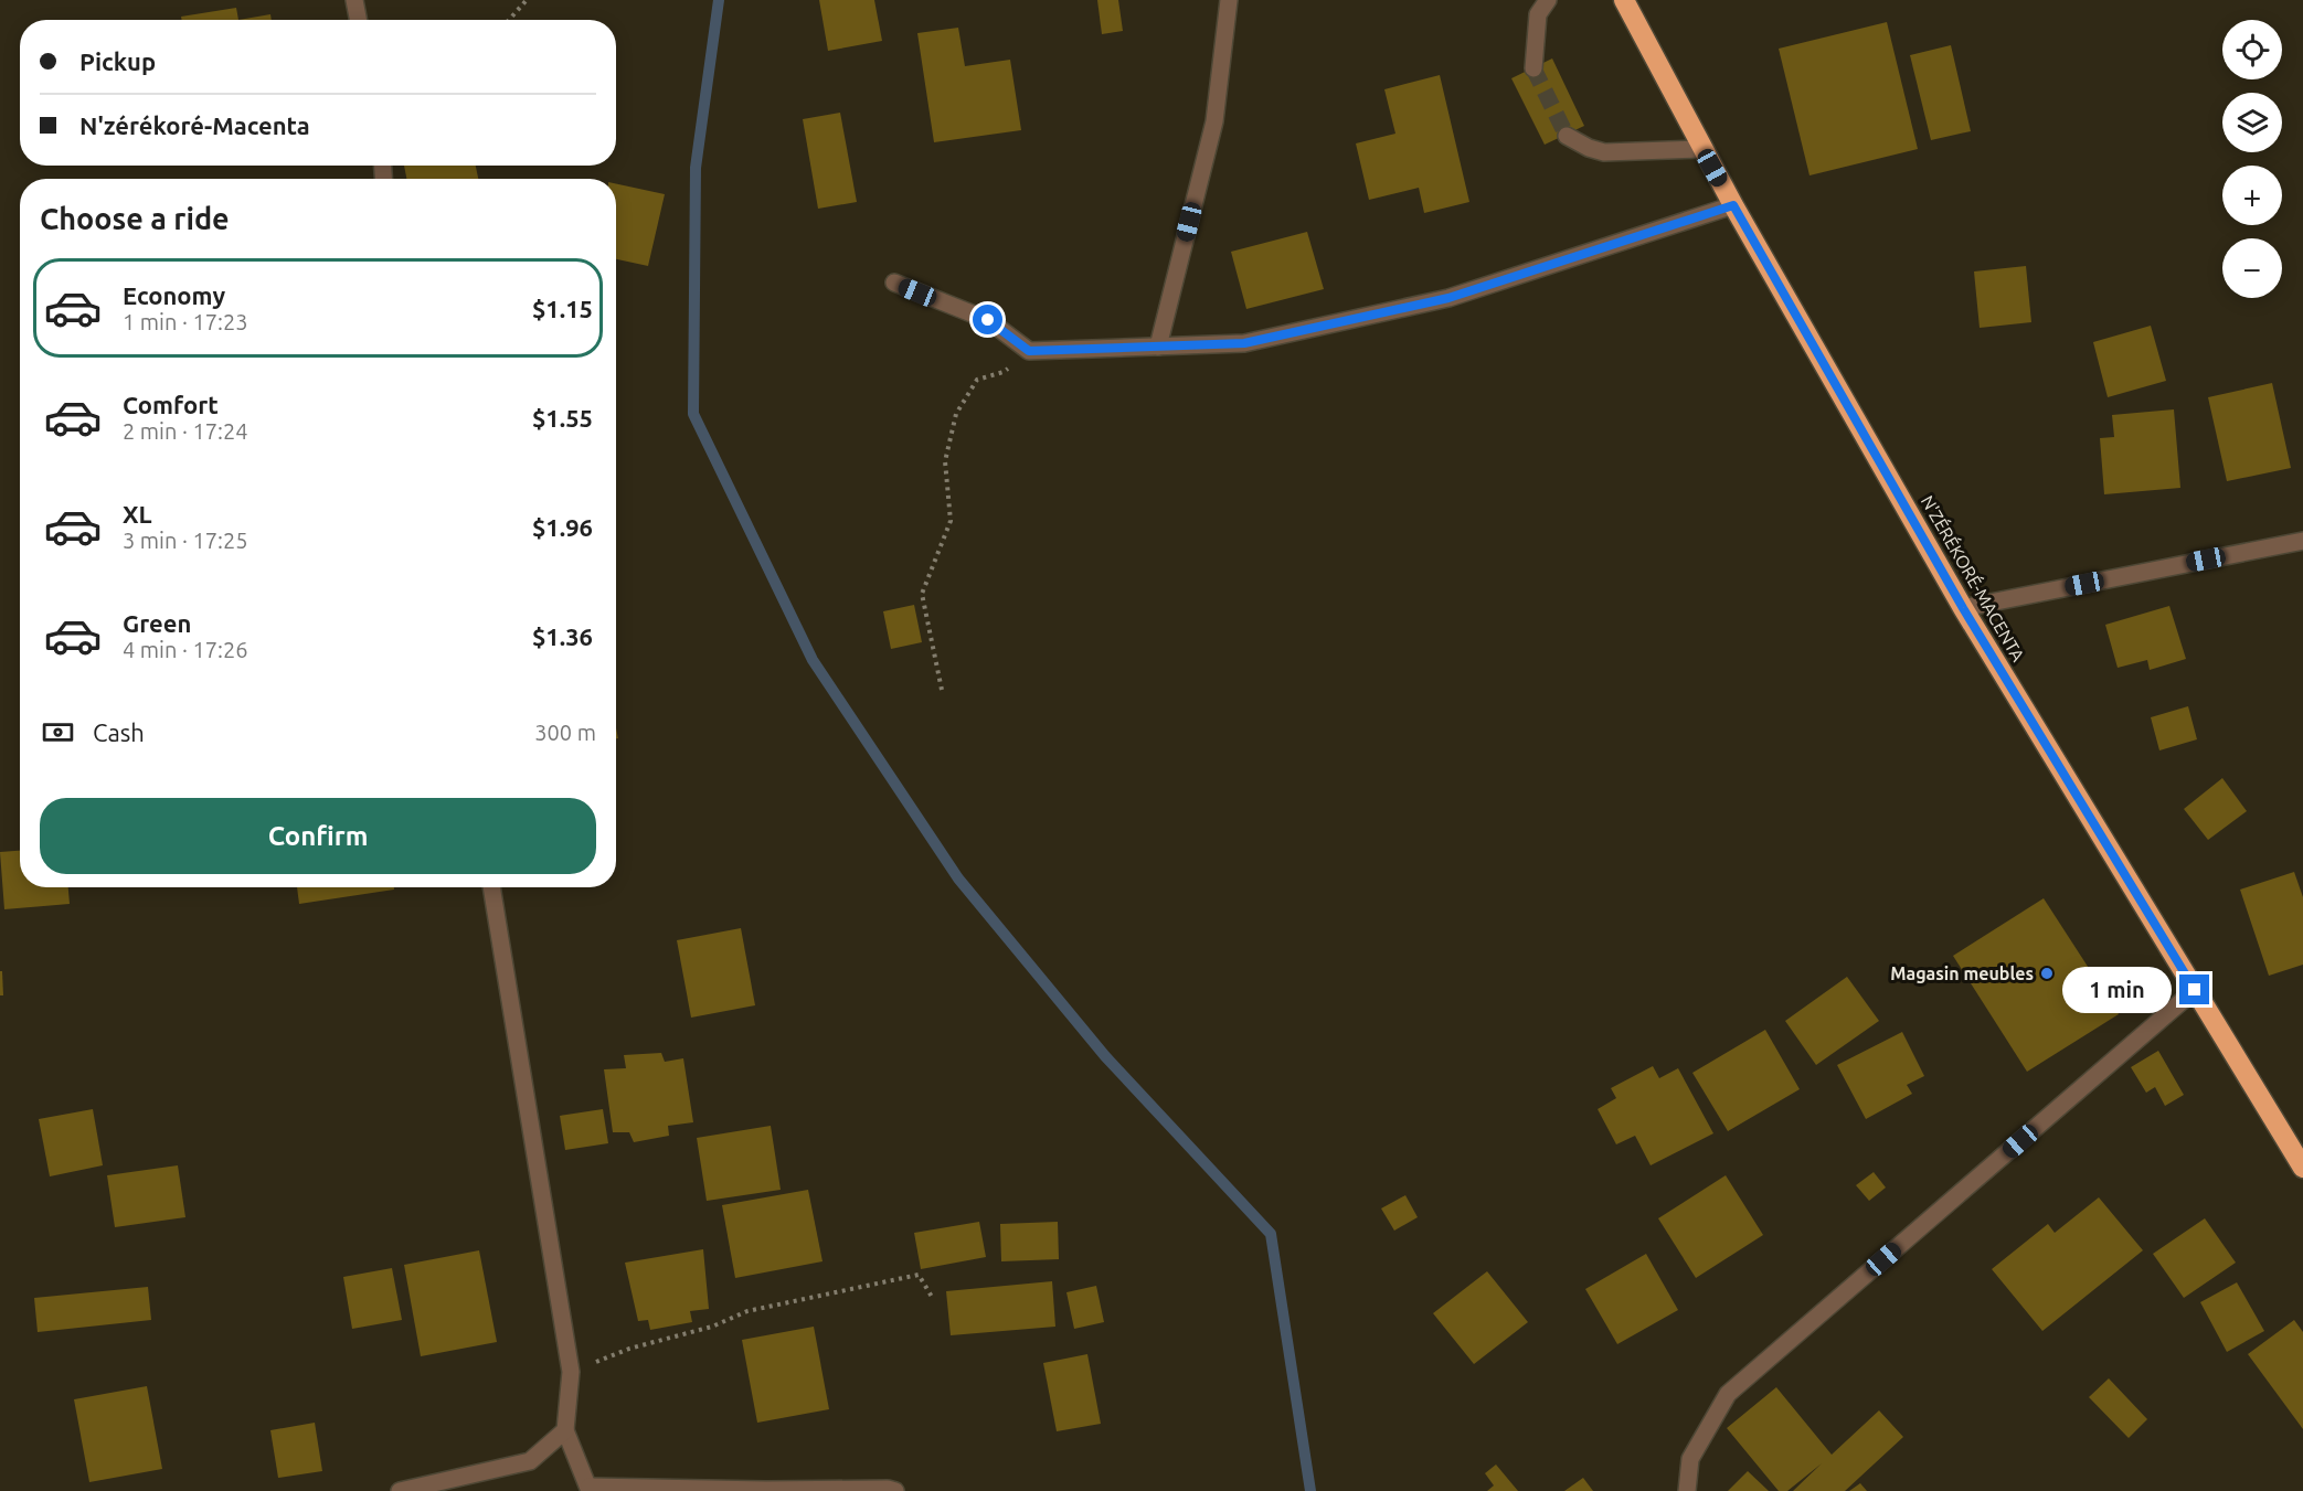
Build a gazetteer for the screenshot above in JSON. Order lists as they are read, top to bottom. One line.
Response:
{"streets":{"highway":["N'ZÉRÉKORÉ-MACENTA"]},"places":["Magasin meubles"],"page":{"map_buttons":["+","−"],"banner":["Pickup","N'zérékoré-Macenta"],"heading":"Choose a ride","list":[{"name":"Economy","note":"1 min · 17:23","value":"$1.15"},{"name":"Comfort","note":"2 min · 17:24","value":"$1.55"},{"name":"XL","note":"3 min · 17:25","value":"$1.96"},{"name":"Green","note":"4 min · 17:26","value":"$1.36"}],"pay":["Cash","300 m"],"buttons":"Confirm","bubble":"1 min"}}
